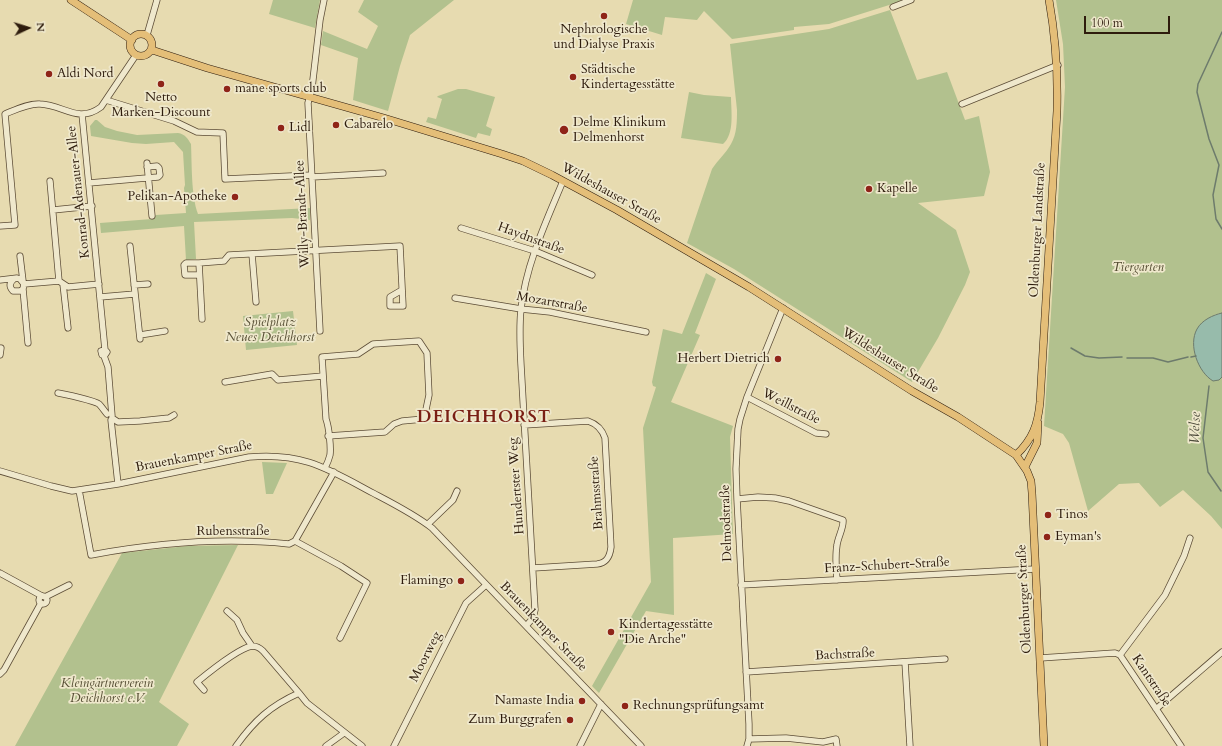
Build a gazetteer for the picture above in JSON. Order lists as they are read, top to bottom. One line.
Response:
{"streets":{"main road":["Wildeshauser Straße","Oldenburger Landstraße","Oldenburger Straße"],"street":["Konrad-Adenauer-Allee","Willy-Brandt-Allee","Haydnstraße","Mozartstraße","Weillstraße","Brauenkamper Straße","Hundertster Weg","Brahmsstraße","Delmodstraße","Rubensstraße","Franz-Schubert-Straße","Bachstraße","Moorweg","Kantstraße"]},"crossings":[["Konrad-Adenauer-Allee","Wildeshauser Straße"],["Konrad-Adenauer-Allee","Brauenkamper Straße"],["Wildeshauser Straße","Willy-Brandt-Allee"],["Wildeshauser Straße","Oldenburger Landstraße"],["Wildeshauser Straße","Hundertster Weg"],["Wildeshauser Straße","Delmodstraße"],["Wildeshauser Straße","Oldenburger Straße"],["Oldenburger Landstraße","Oldenburger Straße"],["Haydnstraße","Hundertster Weg"],["Mozartstraße","Hundertster Weg"],["Weillstraße","Delmodstraße"],["Brauenkamper Straße","Hundertster Weg"],["Brauenkamper Straße","Rubensstraße"],["Brauenkamper Straße","Moorweg"],["Hundertster Weg","Brahmsstraße"],["Delmodstraße","Franz-Schubert-Straße"],["Delmodstraße","Bachstraße"],["Franz-Schubert-Straße","Oldenburger Straße"],["Oldenburger Straße","Kantstraße"]],"districts":["DEICHHORST"],"water":["Welse"],"parks":["Tiergarten","Spielplatz Neues Deichhorst","Kleingärtnerverein Deichhorst e.V."],"places":["Nephrologische und Dialyse Praxis","Aldi Nord","Städtische Kindertagesstätte","Netto Marken-Discount","mane sports club","Cabarelo","Lidl","Delme Klinikum Delmenhorst","Kapelle","Pelikan-Apotheke","Herbert Dietrich","Tinos","Eyman's","Flamingo","Kindertagesstätte \"Die Arche\"","Namaste India","Rechnungsprüfungsamt","Zum Burggrafen"],"scale_bar":"100 m","north":"right"}
